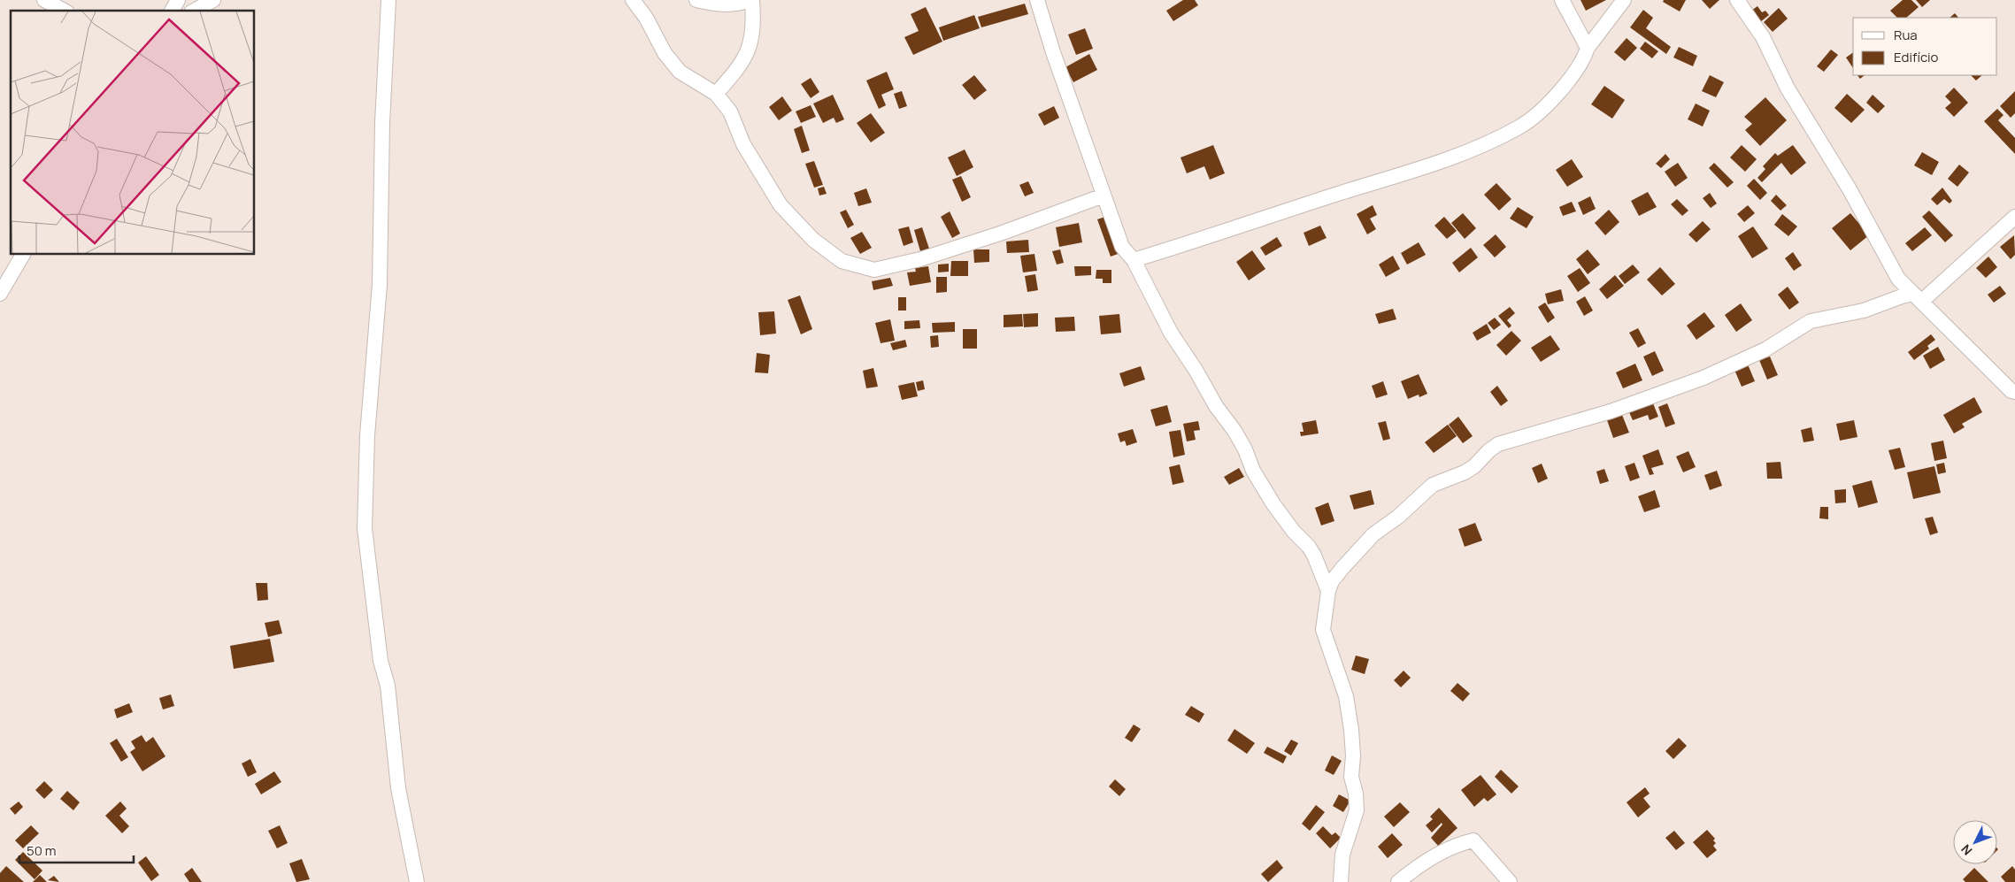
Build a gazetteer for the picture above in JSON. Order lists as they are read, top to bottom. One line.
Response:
{"legend":["Rua","Edifício"],"scale_bar":"50 m","north":"bottom left"}
